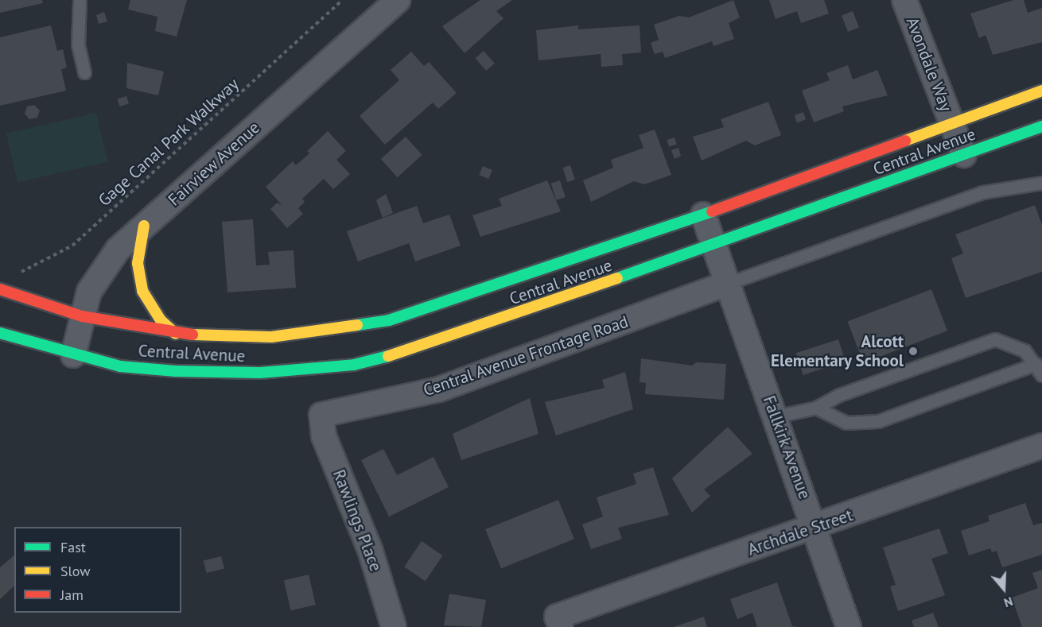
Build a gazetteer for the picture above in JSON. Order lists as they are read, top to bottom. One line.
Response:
{"streets":{"main road":["Central Avenue"],"street":["Avondale Way","Fairview Avenue","Central Avenue Frontage Road","Fallkirk Avenue","Rawlings Place","Archdale Street"],"path":["Gage Canal Park Walkway"]},"crossings":[["Avondale Way","Central Avenue"],["Gage Canal Park Walkway","Central Avenue"],["Central Avenue","Fairview Avenue"],["Central Avenue","Fallkirk Avenue"],["Central Avenue Frontage Road","Fallkirk Avenue"],["Central Avenue Frontage Road","Rawlings Place"],["Fallkirk Avenue","Archdale Street"]],"places":["Alcott Elementary School"],"legend":["Fast","Slow","Jam"],"north":"bottom"}
